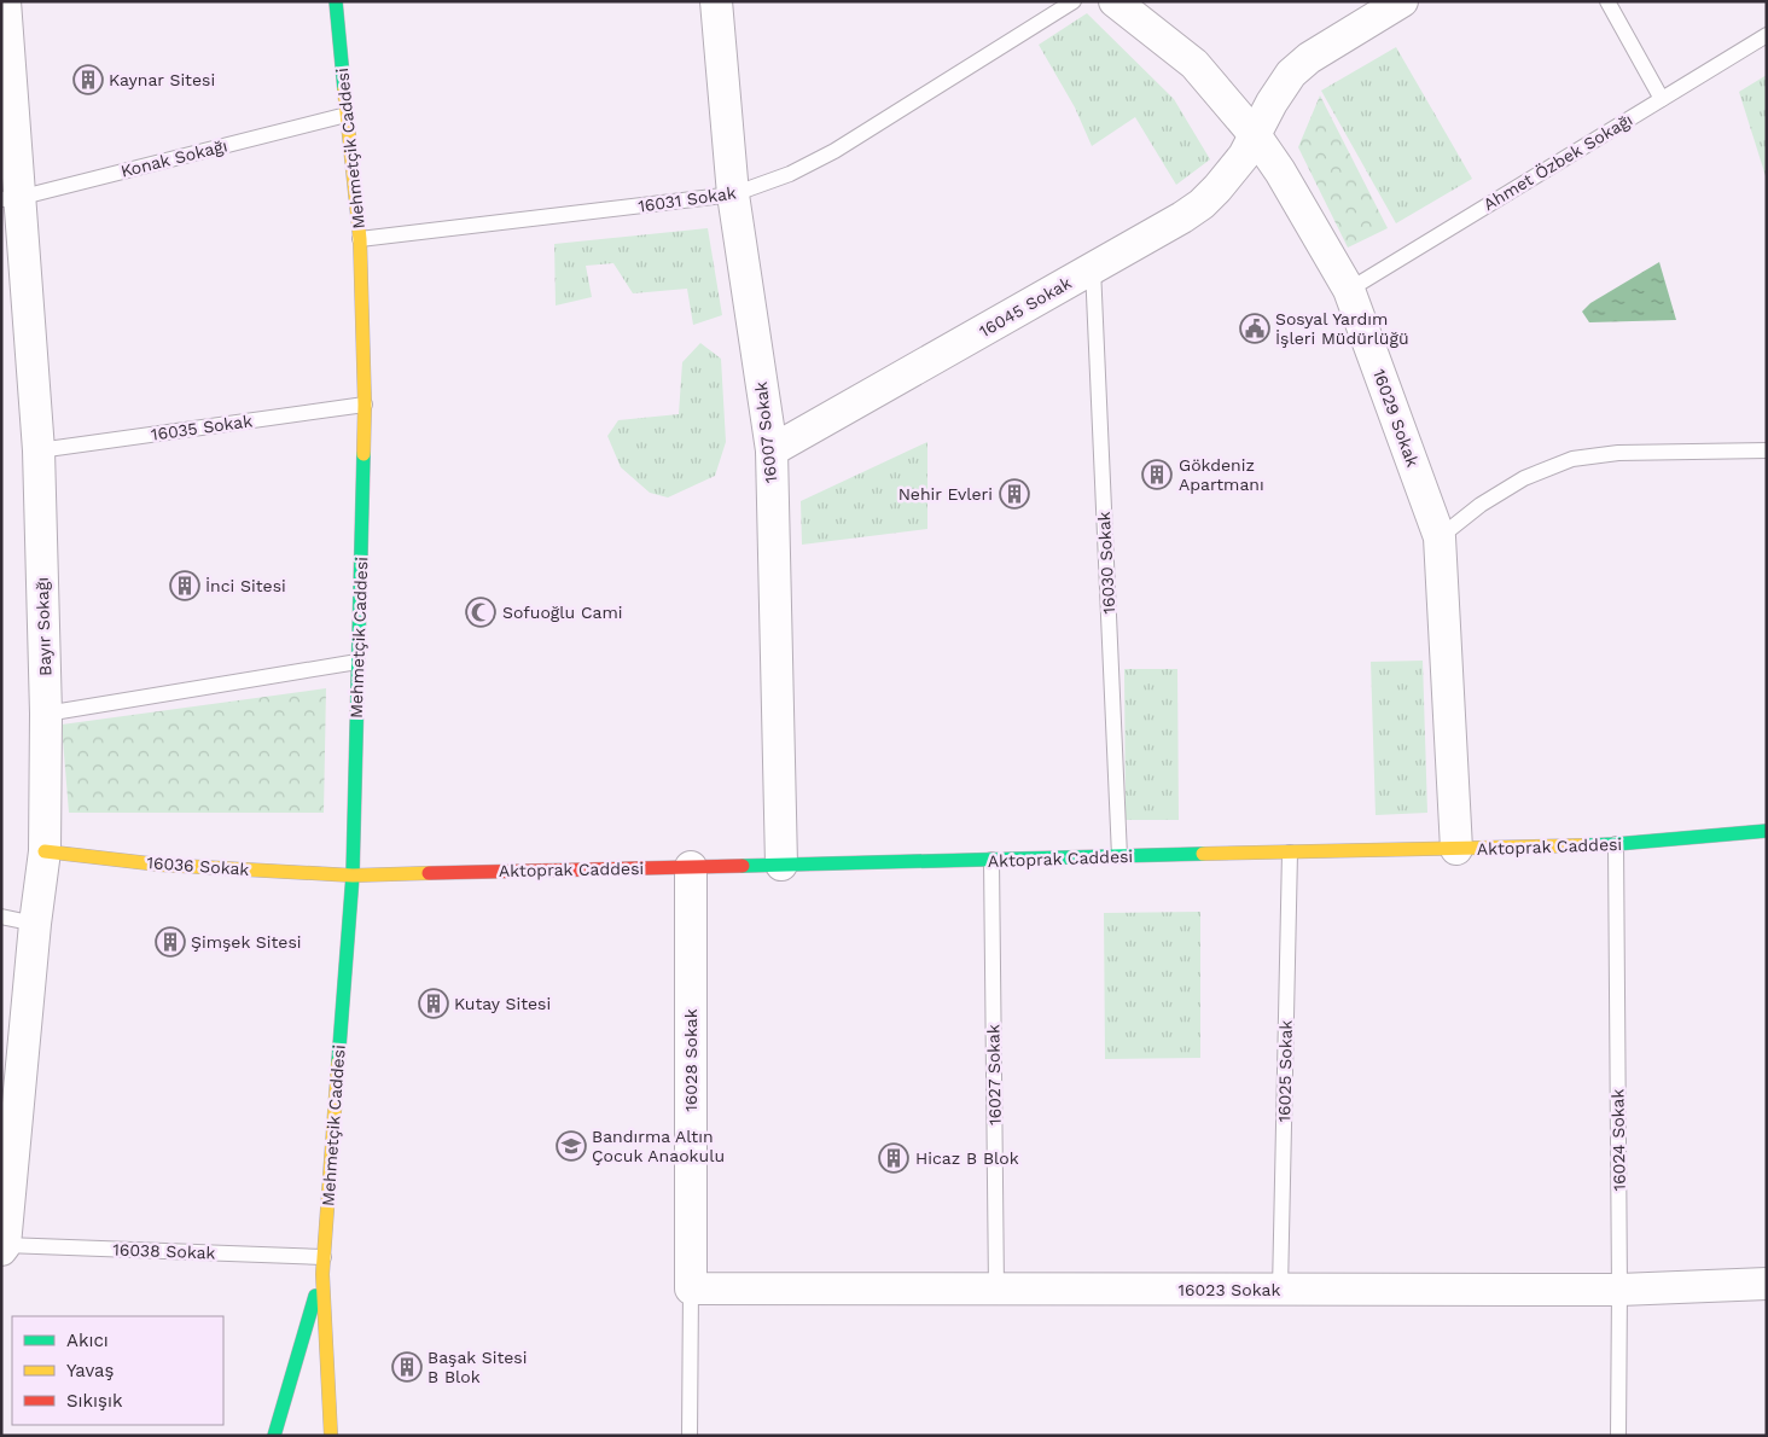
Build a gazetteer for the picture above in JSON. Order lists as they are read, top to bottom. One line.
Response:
{"streets":{"street":["Mehmetçik Caddesi","16045 Sokak","16029 Sokak","16007 Sokak","Bayır Sokağı","Aktoprak Caddesi","16036 Sokak","16028 Sokak","16023 Sokak"],"lane":["Konak Sokağı","Ahmet Özbek Sokağı","16031 Sokak","16035 Sokak","16030 Sokak","16025 Sokak","16027 Sokak","16024 Sokak","16038 Sokak"]},"crossings":[["Mehmetçik Caddesi","Konak Sokağı"],["Mehmetçik Caddesi","16031 Sokak"],["Mehmetçik Caddesi","16035 Sokak"],["Mehmetçik Caddesi","Aktoprak Caddesi"],["Mehmetçik Caddesi","16036 Sokak"],["Mehmetçik Caddesi","16038 Sokak"],["Konak Sokağı","Bayır Sokağı"],["Ahmet Özbek Sokağı","16029 Sokak"],["16031 Sokak","16007 Sokak"],["16045 Sokak","16029 Sokak"],["16045 Sokak","16007 Sokak"],["16045 Sokak","16030 Sokak"],["16029 Sokak","Aktoprak Caddesi"],["16035 Sokak","Bayır Sokağı"],["16007 Sokak","Aktoprak Caddesi"],["16030 Sokak","Aktoprak Caddesi"],["Bayır Sokağı","16036 Sokak"],["Bayır Sokağı","16038 Sokak"],["Aktoprak Caddesi","16036 Sokak"],["Aktoprak Caddesi","16028 Sokak"],["Aktoprak Caddesi","16025 Sokak"],["Aktoprak Caddesi","16027 Sokak"],["Aktoprak Caddesi","16024 Sokak"],["16028 Sokak","16023 Sokak"],["16025 Sokak","16023 Sokak"],["16027 Sokak","16023 Sokak"],["16024 Sokak","16023 Sokak"]],"places":{"building":["Kaynar Sitesi","Gökdeniz Apartmanı","Nehir Evleri","İnci Sitesi","Şimşek Sitesi","Kutay Sitesi","Hicaz B Blok","Başak Sitesi B Blok"],"public building":["Sosyal Yardım İşleri Müdürlüğü"],"mosque":["Sofuoğlu Cami"],"school or university":["Bandırma Altın Çocuk Anaokulu"]},"legend":["Akıcı","Yavaş","Sıkışık"]}
